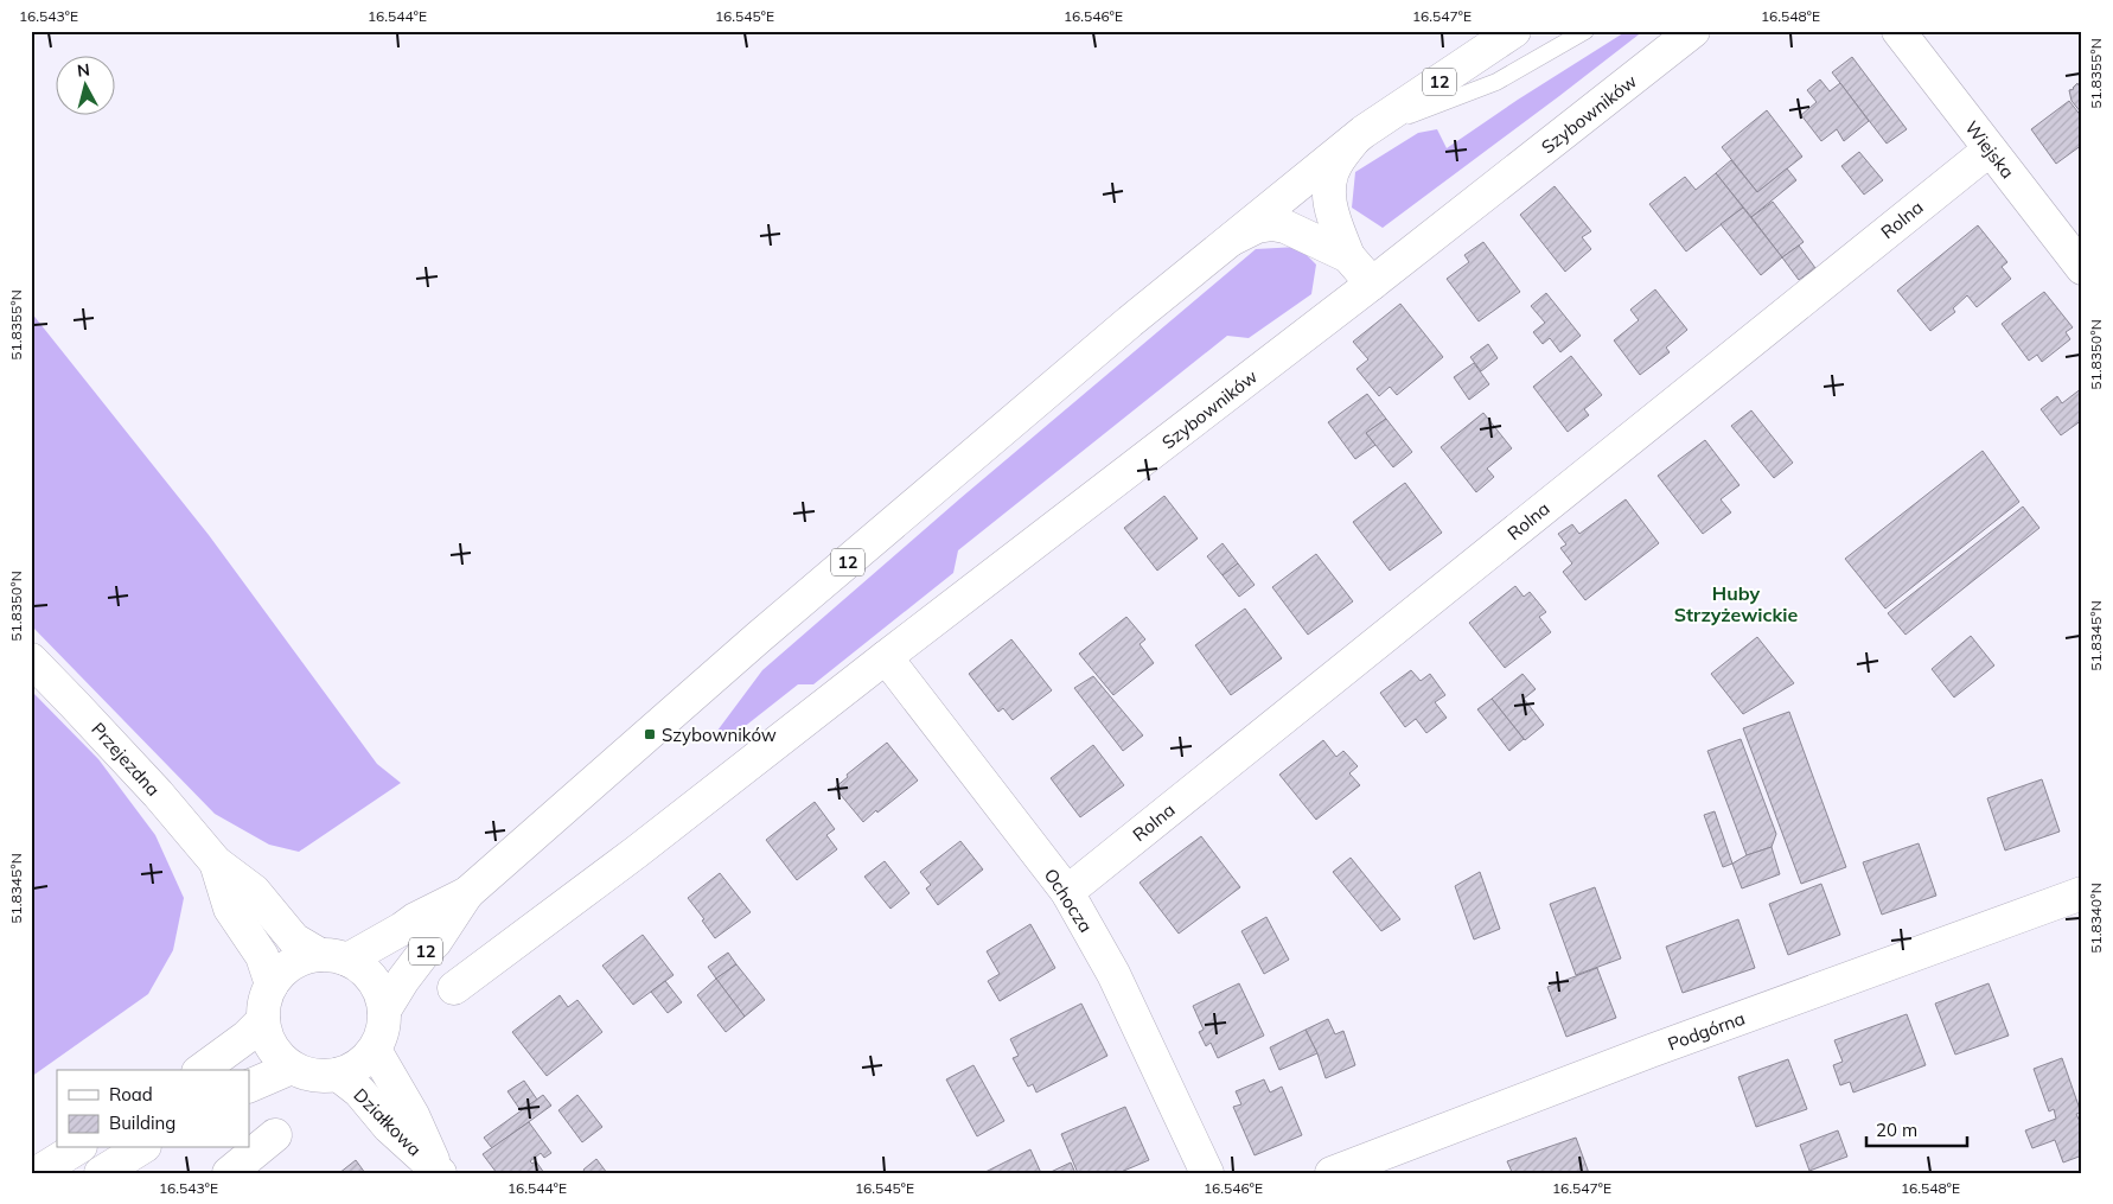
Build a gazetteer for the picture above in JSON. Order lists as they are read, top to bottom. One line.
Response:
{"streets":{"street":["12","Szybowników","Wiejska","Rolna","Przejezdna","Ochocza","Podgórna","Działkowa"]},"crossings":[["12","Przejezdna"],["12","Działkowa"],["Szybowników","Ochocza"],["Wiejska","Rolna"],["Rolna","Ochocza"],["Przejezdna","Działkowa"]],"districts":["Huby Strzyżewickie"],"places":{"transit":["Szybowników"]},"legend":["Road","Building"],"scale_bar":"20 m","north":"top","coordinates":["16.543°E","16.544°E","16.545°E","16.546°E","16.547°E","16.548°E","51.8355°N","51.8350°N","51.8345°N","51.8340°N"]}
